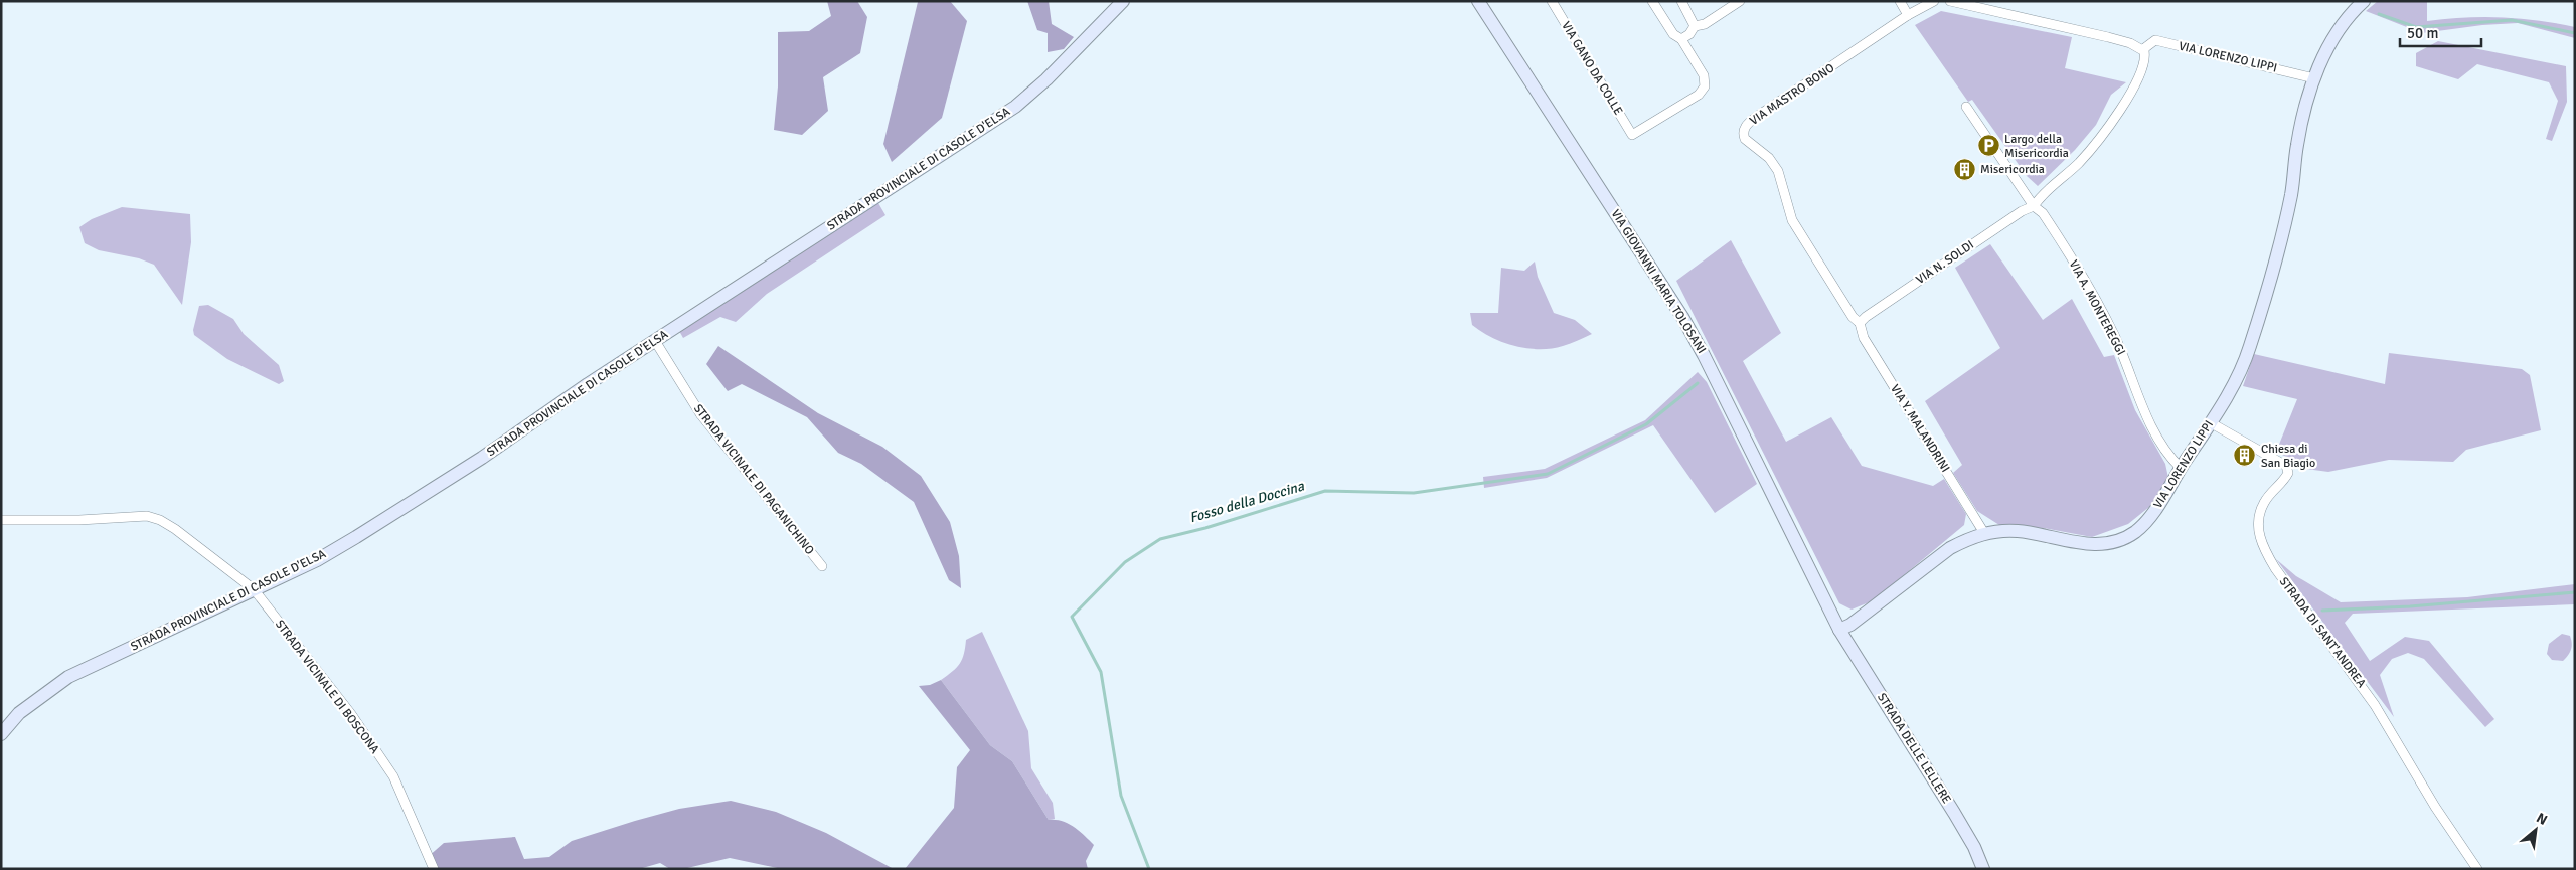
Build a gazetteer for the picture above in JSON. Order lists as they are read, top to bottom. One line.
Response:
{"streets":{"street":["VIA LORENZO LIPPI","VIA GANO DA COLLE","VIA MASTRO BONO","STRADA PROVINCIALE DI CASOLE D'ELSA","VIA N. SOLDI","VIA GIOVANNI MARIA TOLOSANI","VIA A. MONTEREGGI","VIA Y. MALANDRINI","STRADA VICINALE DI PAGANICHINO","STRADA DI SANT'ANDREA","STRADA VICINALE DI BOSCONA","STRADA DELLE LELLERE"]},"crossings":[["VIA LORENZO LIPPI","VIA N. SOLDI"],["VIA LORENZO LIPPI","VIA GIOVANNI MARIA TOLOSANI"],["VIA LORENZO LIPPI","VIA A. MONTEREGGI"],["VIA LORENZO LIPPI","VIA Y. MALANDRINI"],["VIA LORENZO LIPPI","STRADA DI SANT'ANDREA"],["VIA LORENZO LIPPI","STRADA DELLE LELLERE"],["VIA MASTRO BONO","VIA N. SOLDI"],["VIA MASTRO BONO","VIA Y. MALANDRINI"],["STRADA PROVINCIALE DI CASOLE D'ELSA","STRADA VICINALE DI PAGANICHINO"],["STRADA PROVINCIALE DI CASOLE D'ELSA","STRADA VICINALE DI BOSCONA"],["VIA N. SOLDI","VIA A. MONTEREGGI"],["VIA N. SOLDI","VIA Y. MALANDRINI"],["VIA GIOVANNI MARIA TOLOSANI","STRADA DELLE LELLERE"]],"water":["Fosso della Doccina"],"places":{"parking":["Largo della Misericordia"],"building":["Misericordia","Chiesa di San Biagio"]},"scale_bar":"50 m","north":"top right"}
